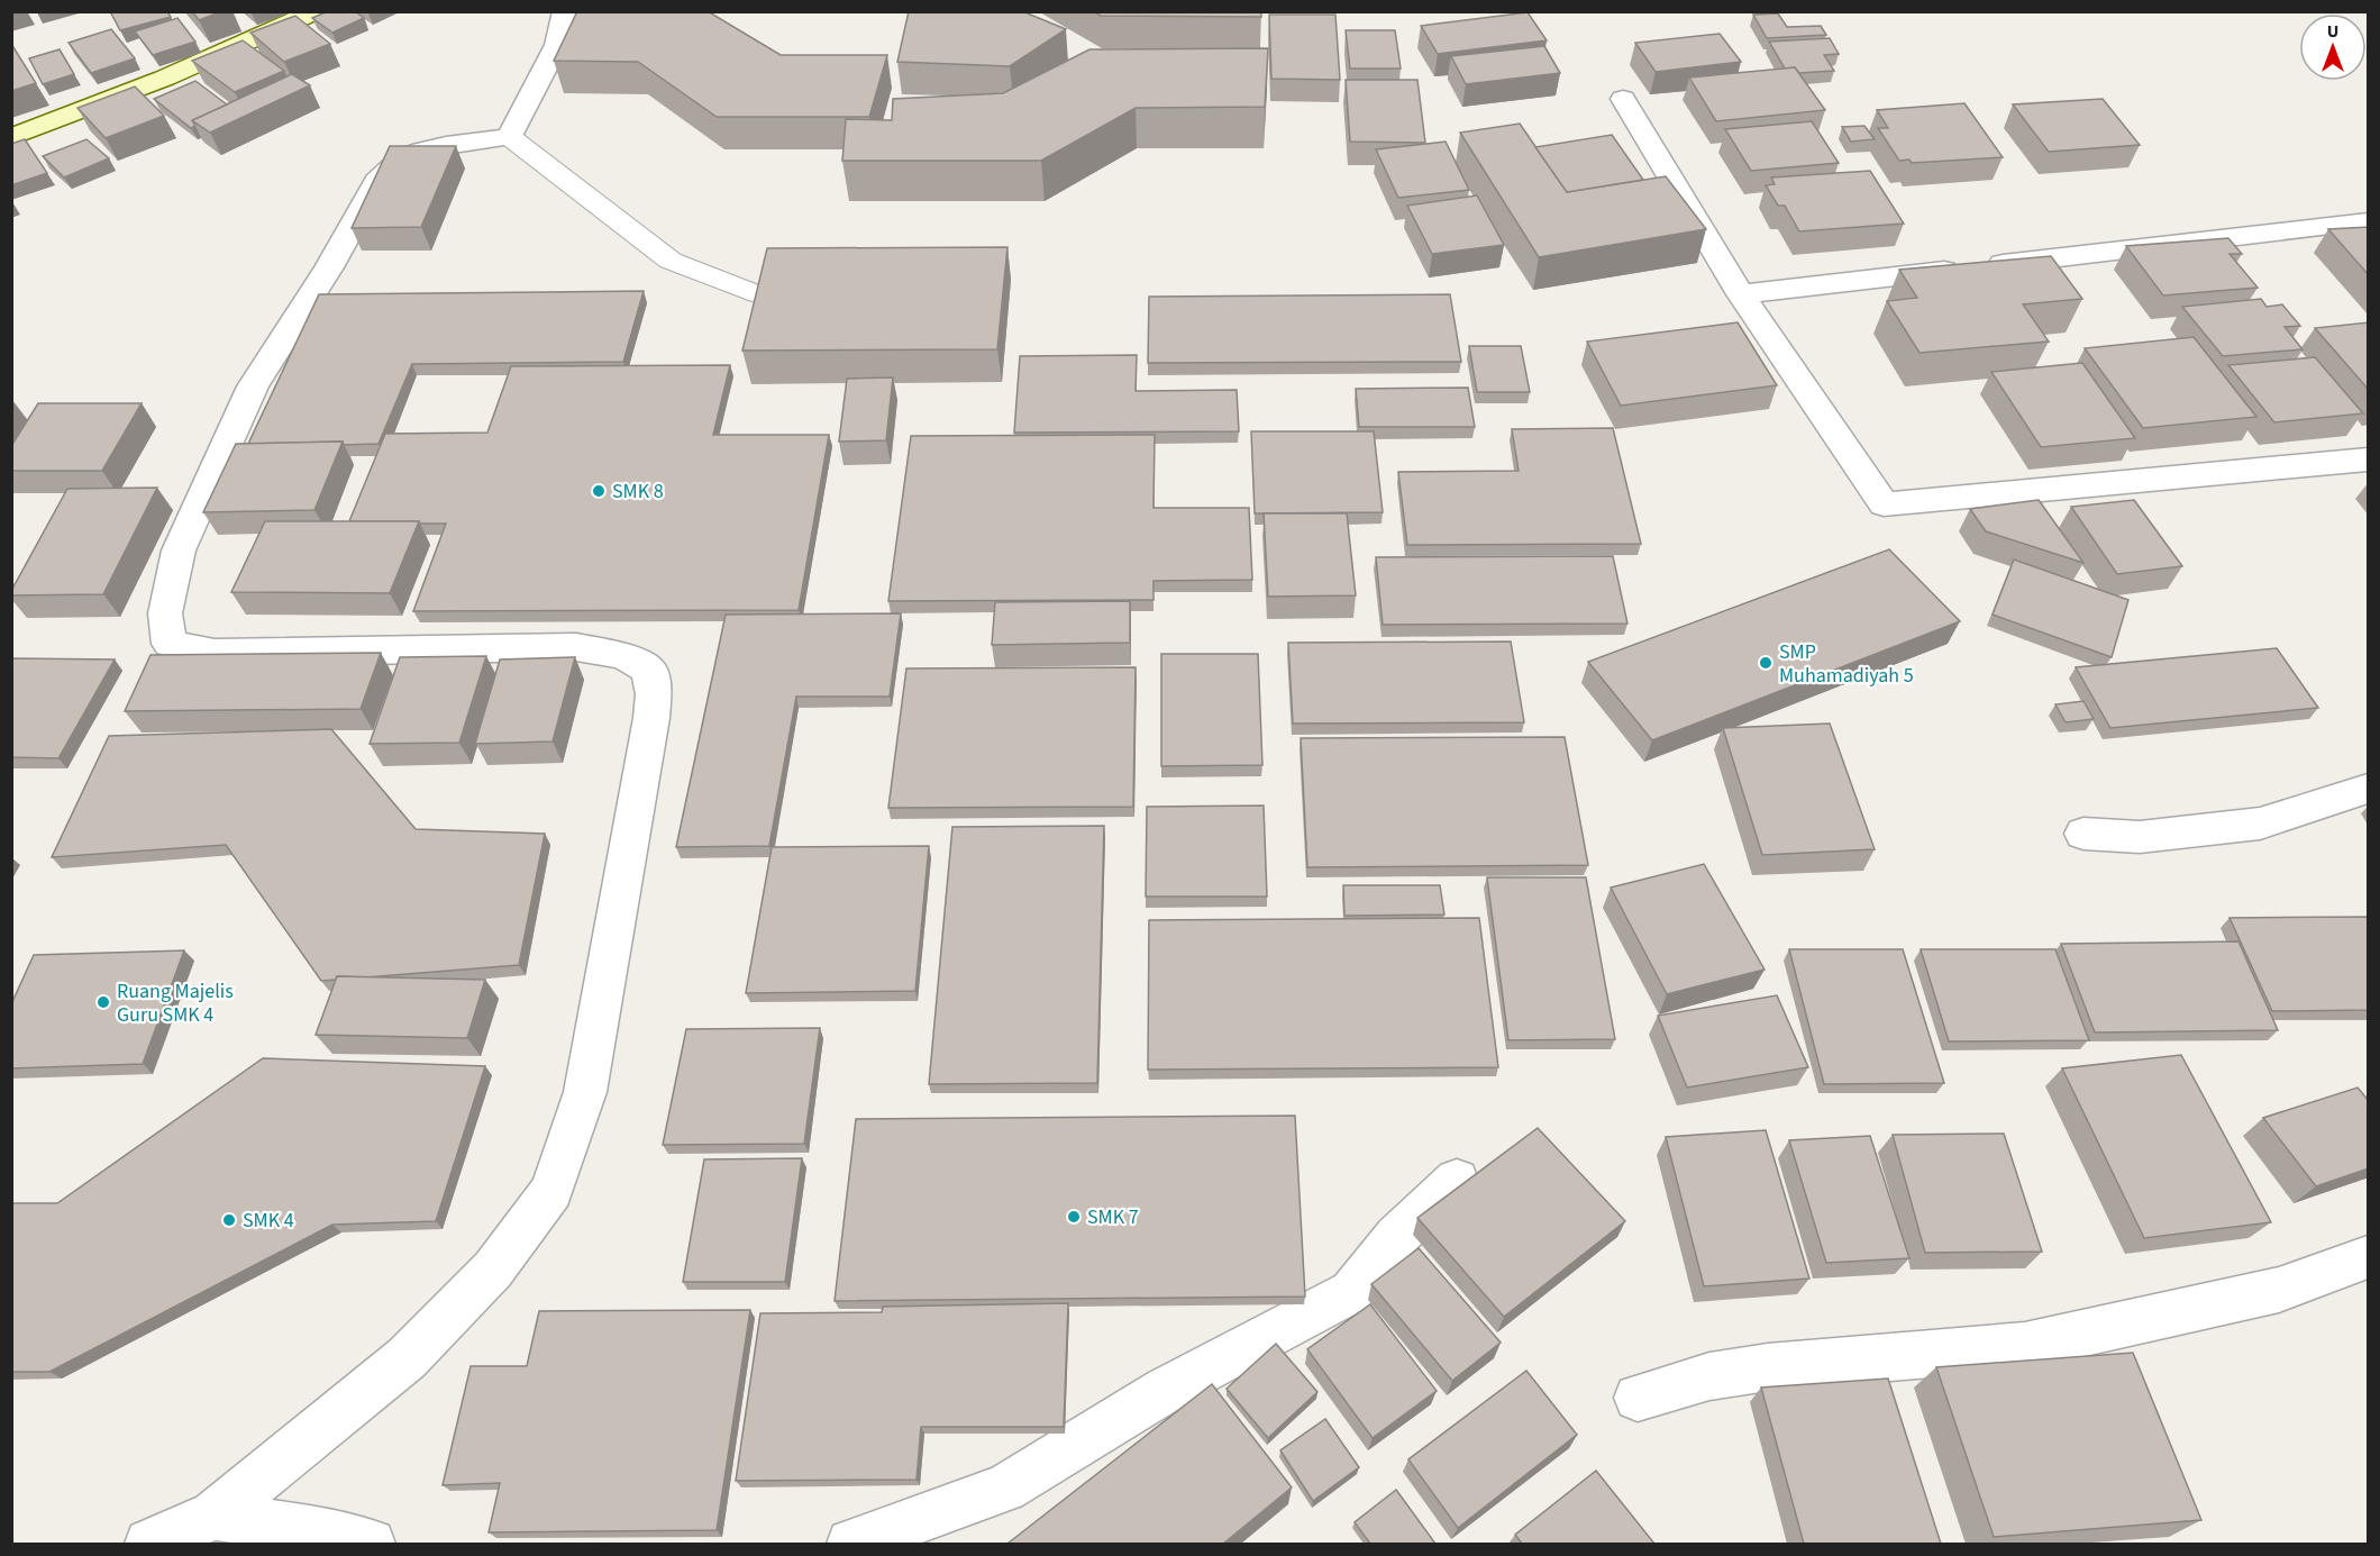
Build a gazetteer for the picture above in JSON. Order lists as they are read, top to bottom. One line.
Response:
{"places":["SMK 8","SMP Muhamadiyah 5","Ruang Majelis Guru SMK 4","SMK 7","SMK 4"],"north":"top"}
